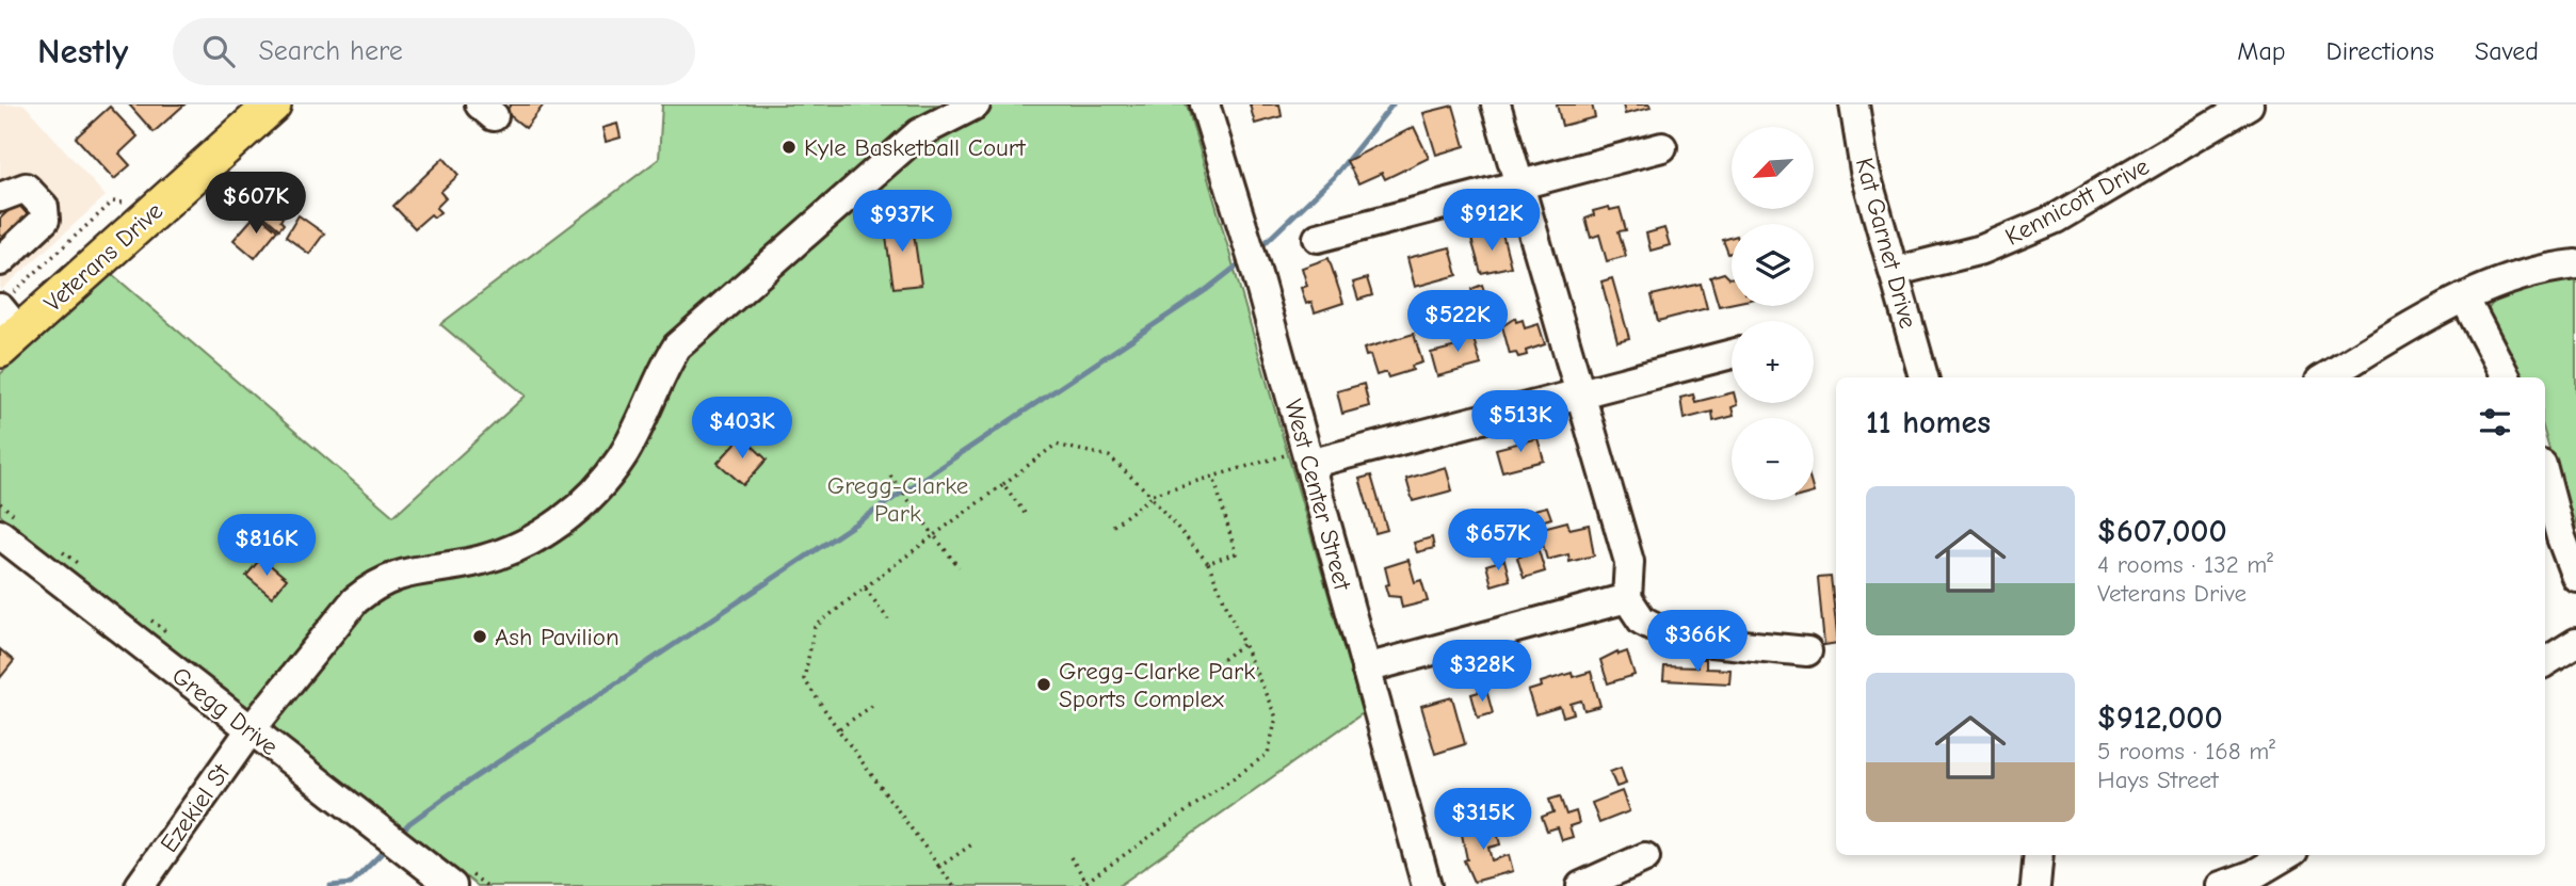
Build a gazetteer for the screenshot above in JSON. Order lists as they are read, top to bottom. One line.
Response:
{"streets":{"main road":["Veterans Drive"],"street":["Kennicott Drive","Kat Garnet Drive","West Center Street","Gregg Drive","Ezekiel St"]},"crossings":[["Kennicott Drive","Kat Garnet Drive"],["Gregg Drive","Ezekiel St"]],"parks":["Gregg-Clarke Park"],"places":["Kyle Basketball Court","Ash Pavilion","Gregg-Clarke Park Sports Complex"],"north":"bottom left","page":{"header":"Nestly","search":"Search here","nav":["Map","Directions","Saved"],"map_buttons":["+","−"],"price":["$607K","$912K","$937K","$522K","$513K","$403K","$657K","$816K","$366K","$328K","$315K"],"heading":"11 homes","list":[{"name":"$607,000","note":"4 rooms · 132 m² · Veterans Drive"},{"name":"$912,000","note":"5 rooms · 168 m² · Hays Street"}]}}
